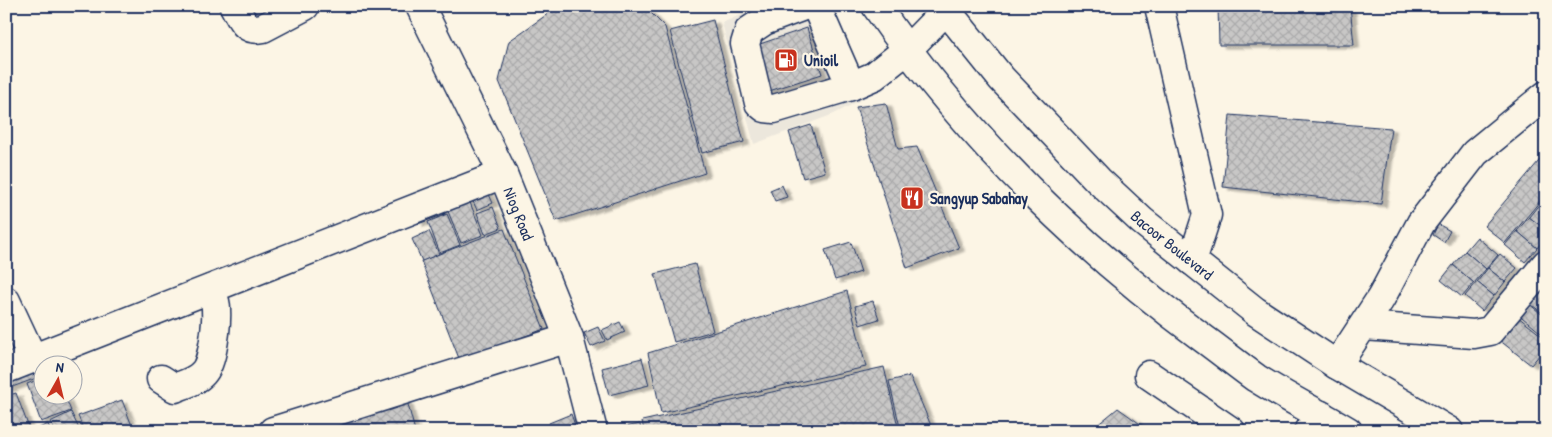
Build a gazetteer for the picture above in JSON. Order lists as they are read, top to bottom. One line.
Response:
{"streets":{"street":["Niog Road","Bacoor Boulevard"]},"places":{"fuel station":["Unioil"],"restaurant":["Sangyup Sabahay"]},"north":"top"}
